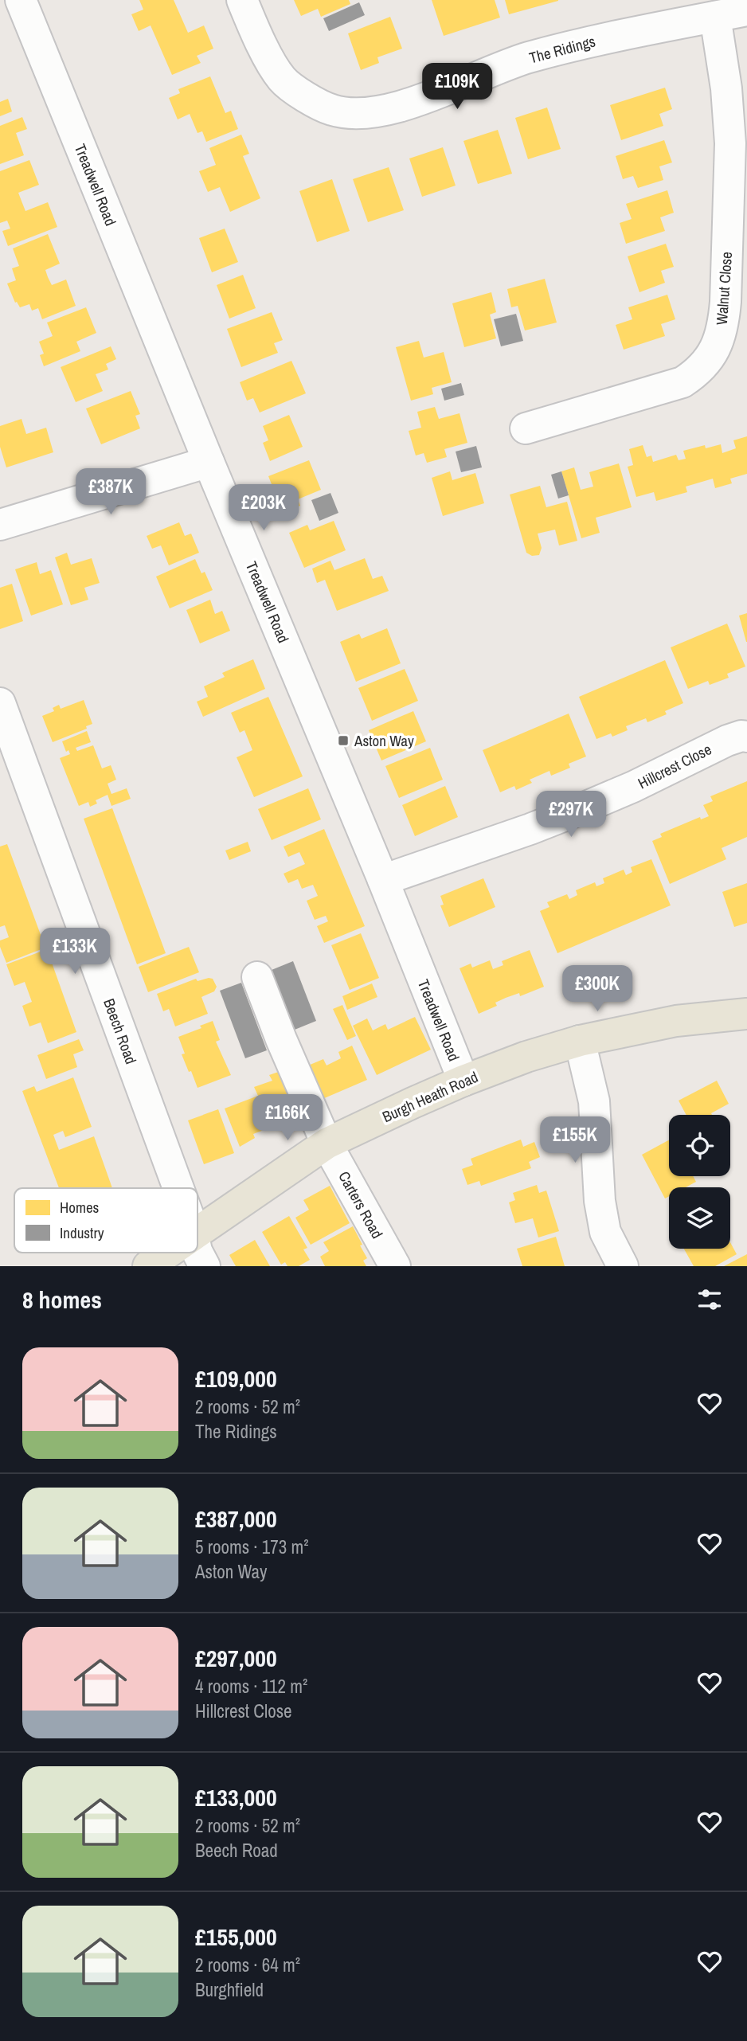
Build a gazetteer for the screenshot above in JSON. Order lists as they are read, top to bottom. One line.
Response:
{"streets":{"main road":["Burgh Heath Road"],"street":["The Ridings","Treadwell Road","Walnut Close","Hillcrest Close","Beech Road","Carters Road"]},"crossings":[["The Ridings","Walnut Close"],["Treadwell Road","Hillcrest Close"],["Treadwell Road","Burgh Heath Road"],["Burgh Heath Road","Carters Road"]],"places":{"transit":["Aston Way"]},"legend":["Homes","Industry"],"page":{"price":["£109K","£387K","£203K","£297K","£133K","£300K","£166K","£155K"],"heading":"8 homes","list":[{"name":"£109,000","note":"2 rooms · 52 m² · The Ridings"},{"name":"£387,000","note":"5 rooms · 173 m² · Aston Way"},{"name":"£297,000","note":"4 rooms · 112 m² · Hillcrest Close"},{"name":"£133,000","note":"2 rooms · 52 m² · Beech Road"},{"name":"£155,000","note":"2 rooms · 64 m² · Burghfield"}]}}
